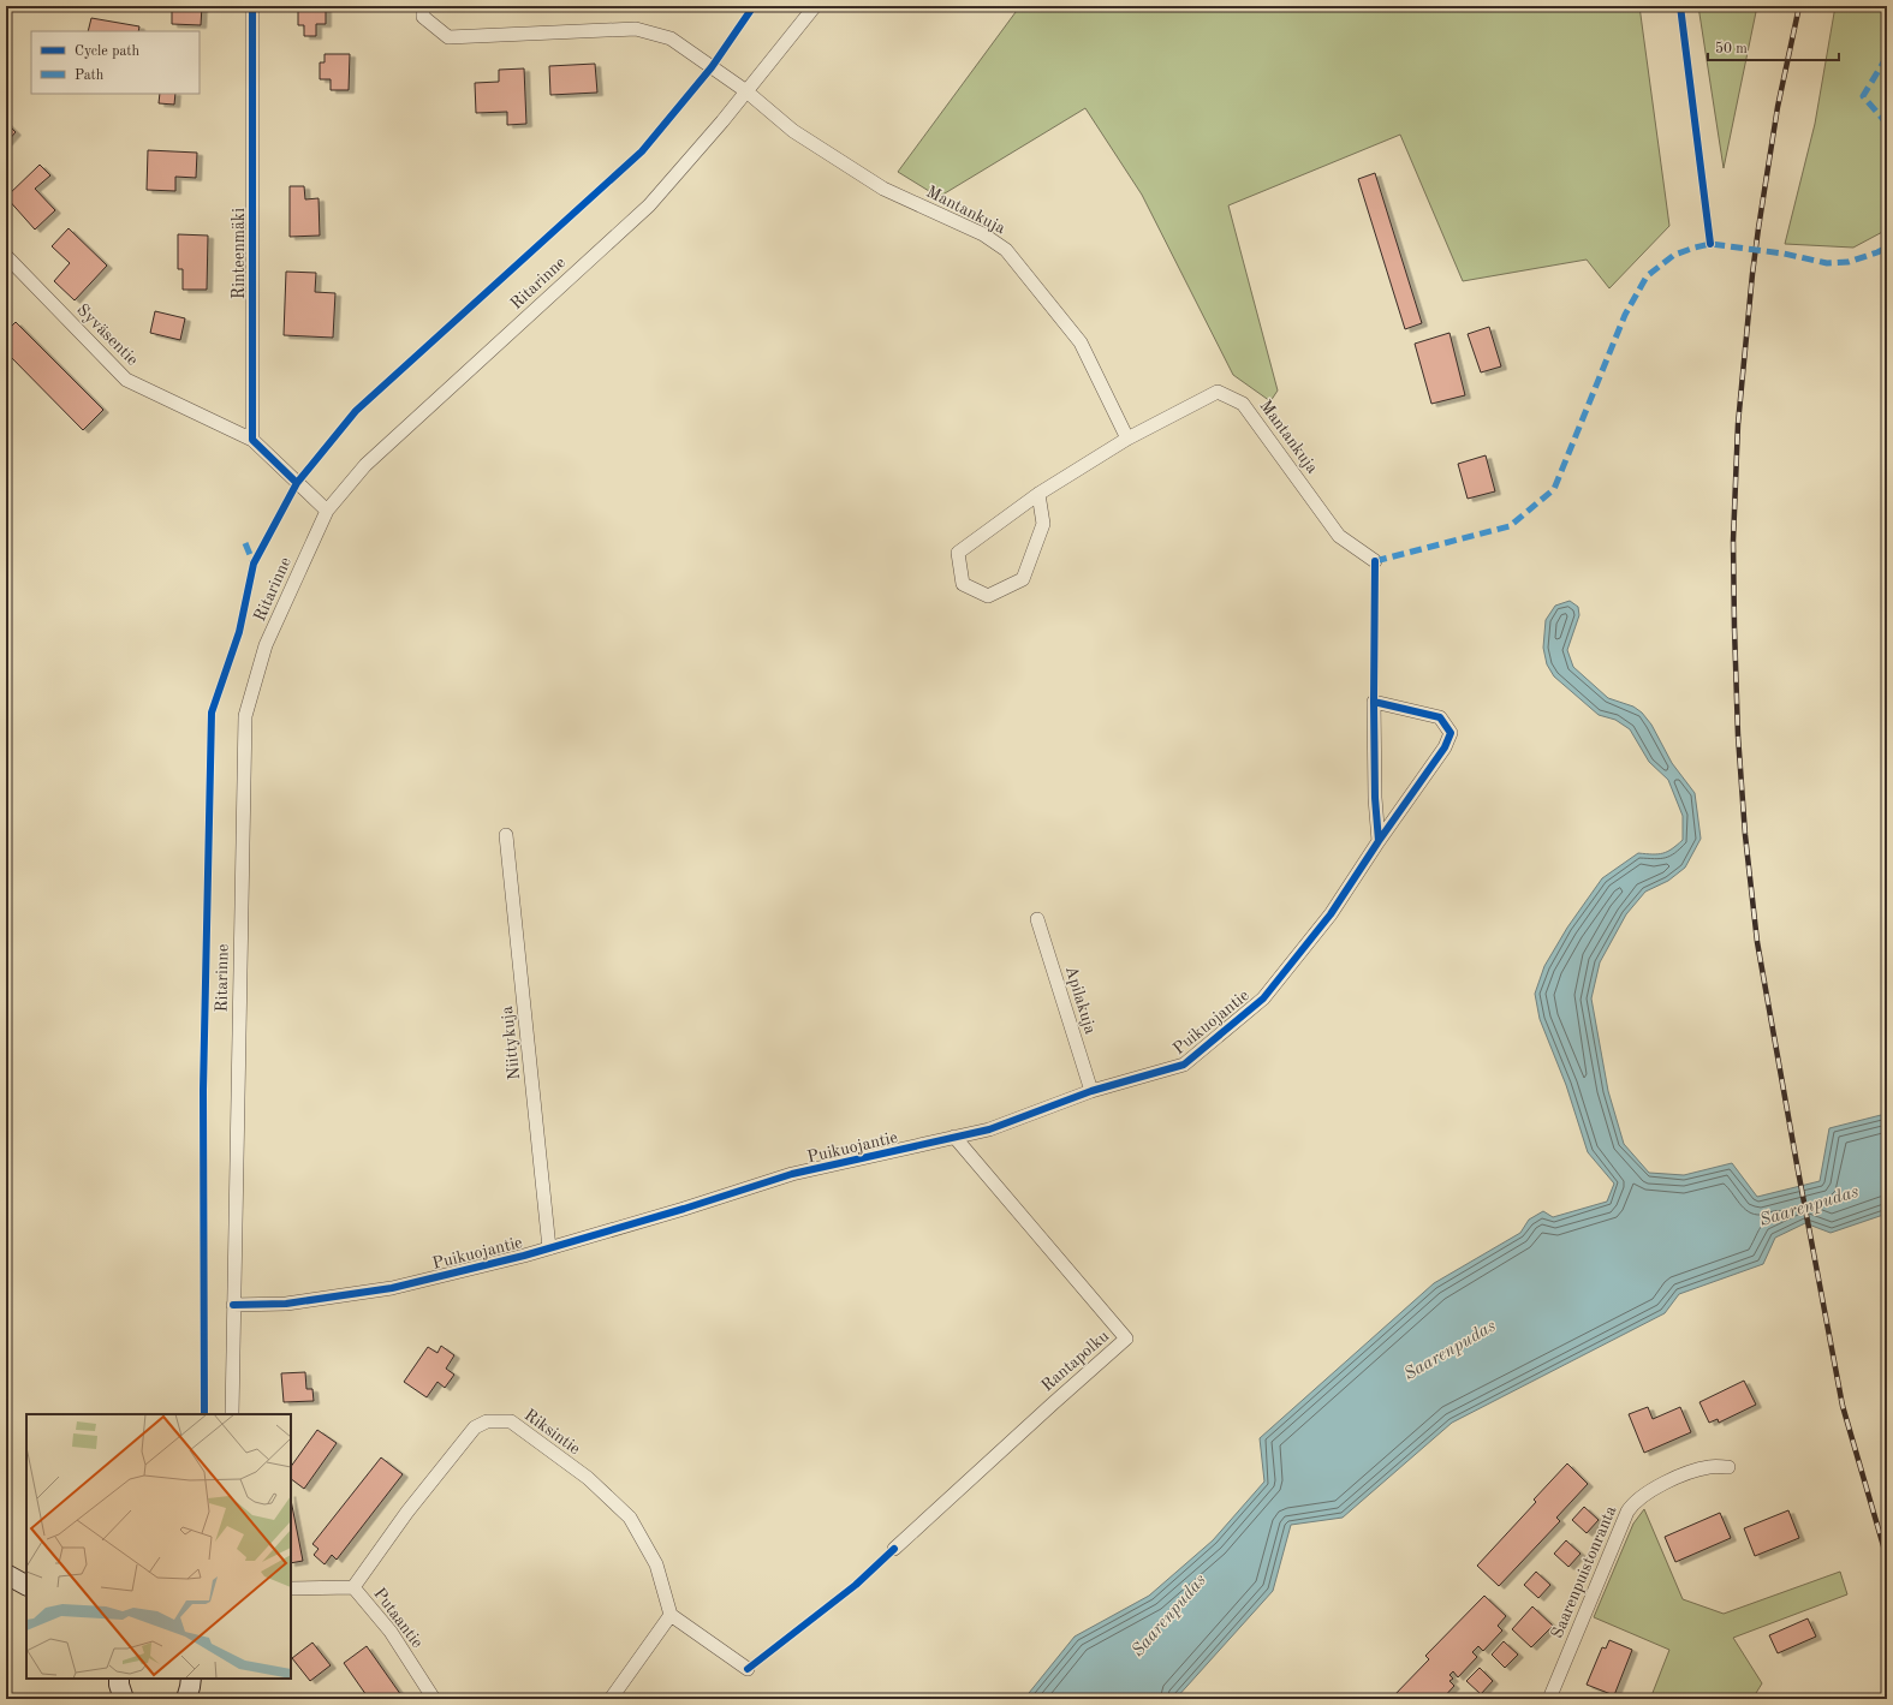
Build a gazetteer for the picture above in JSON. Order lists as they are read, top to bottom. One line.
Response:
{"streets":{"street":["Mantankuja","Rinteenmäki","Ritarinne","Syväsentie","Apilakuja","Puikuojantie","Niittykuja","Rantapolku","Riksintie","Saarenpuistonranta","Putaantie"]},"crossings":[["Mantankuja","Ritarinne"],["Rinteenmäki","Syväsentie"],["Ritarinne","Puikuojantie"],["Apilakuja","Puikuojantie"],["Puikuojantie","Niittykuja"],["Puikuojantie","Rantapolku"],["Riksintie","Putaantie"]],"water":["Saarenpudas"],"legend":["Cycle path","Path"],"scale_bar":"50 m"}
